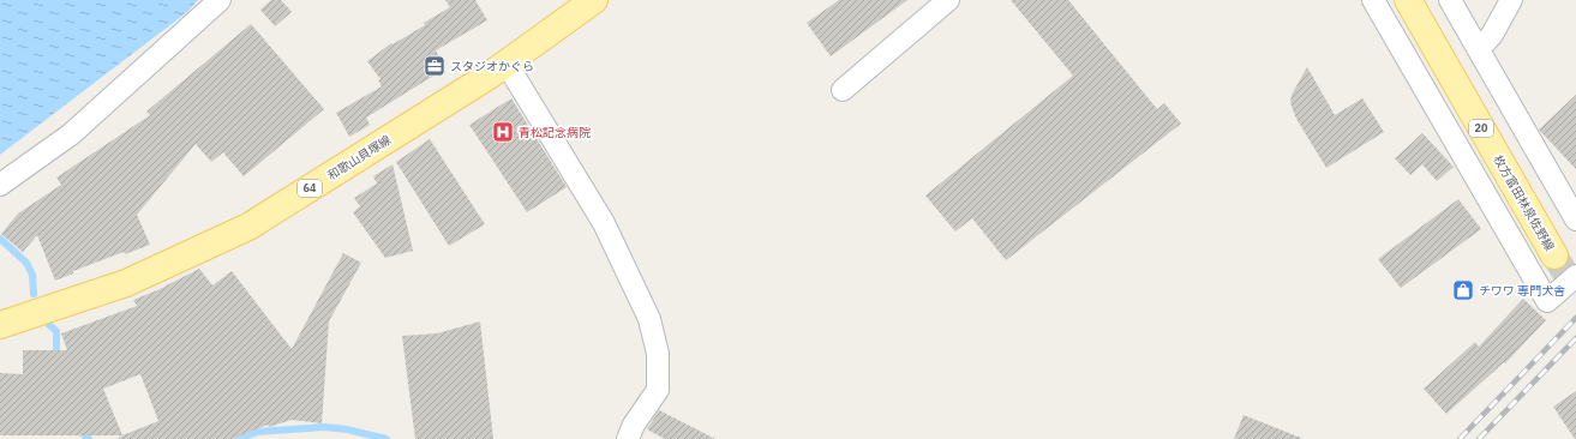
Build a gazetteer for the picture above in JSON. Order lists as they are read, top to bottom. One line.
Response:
{"streets":{"main road":["20","和歌山貝塚線","64","枚方富田林泉佐野線"]},"places":{"office":["スタジオかぐら"],"hospital":["青松記念病院"],"shop":["チワワ 専門犬舎"]}}
